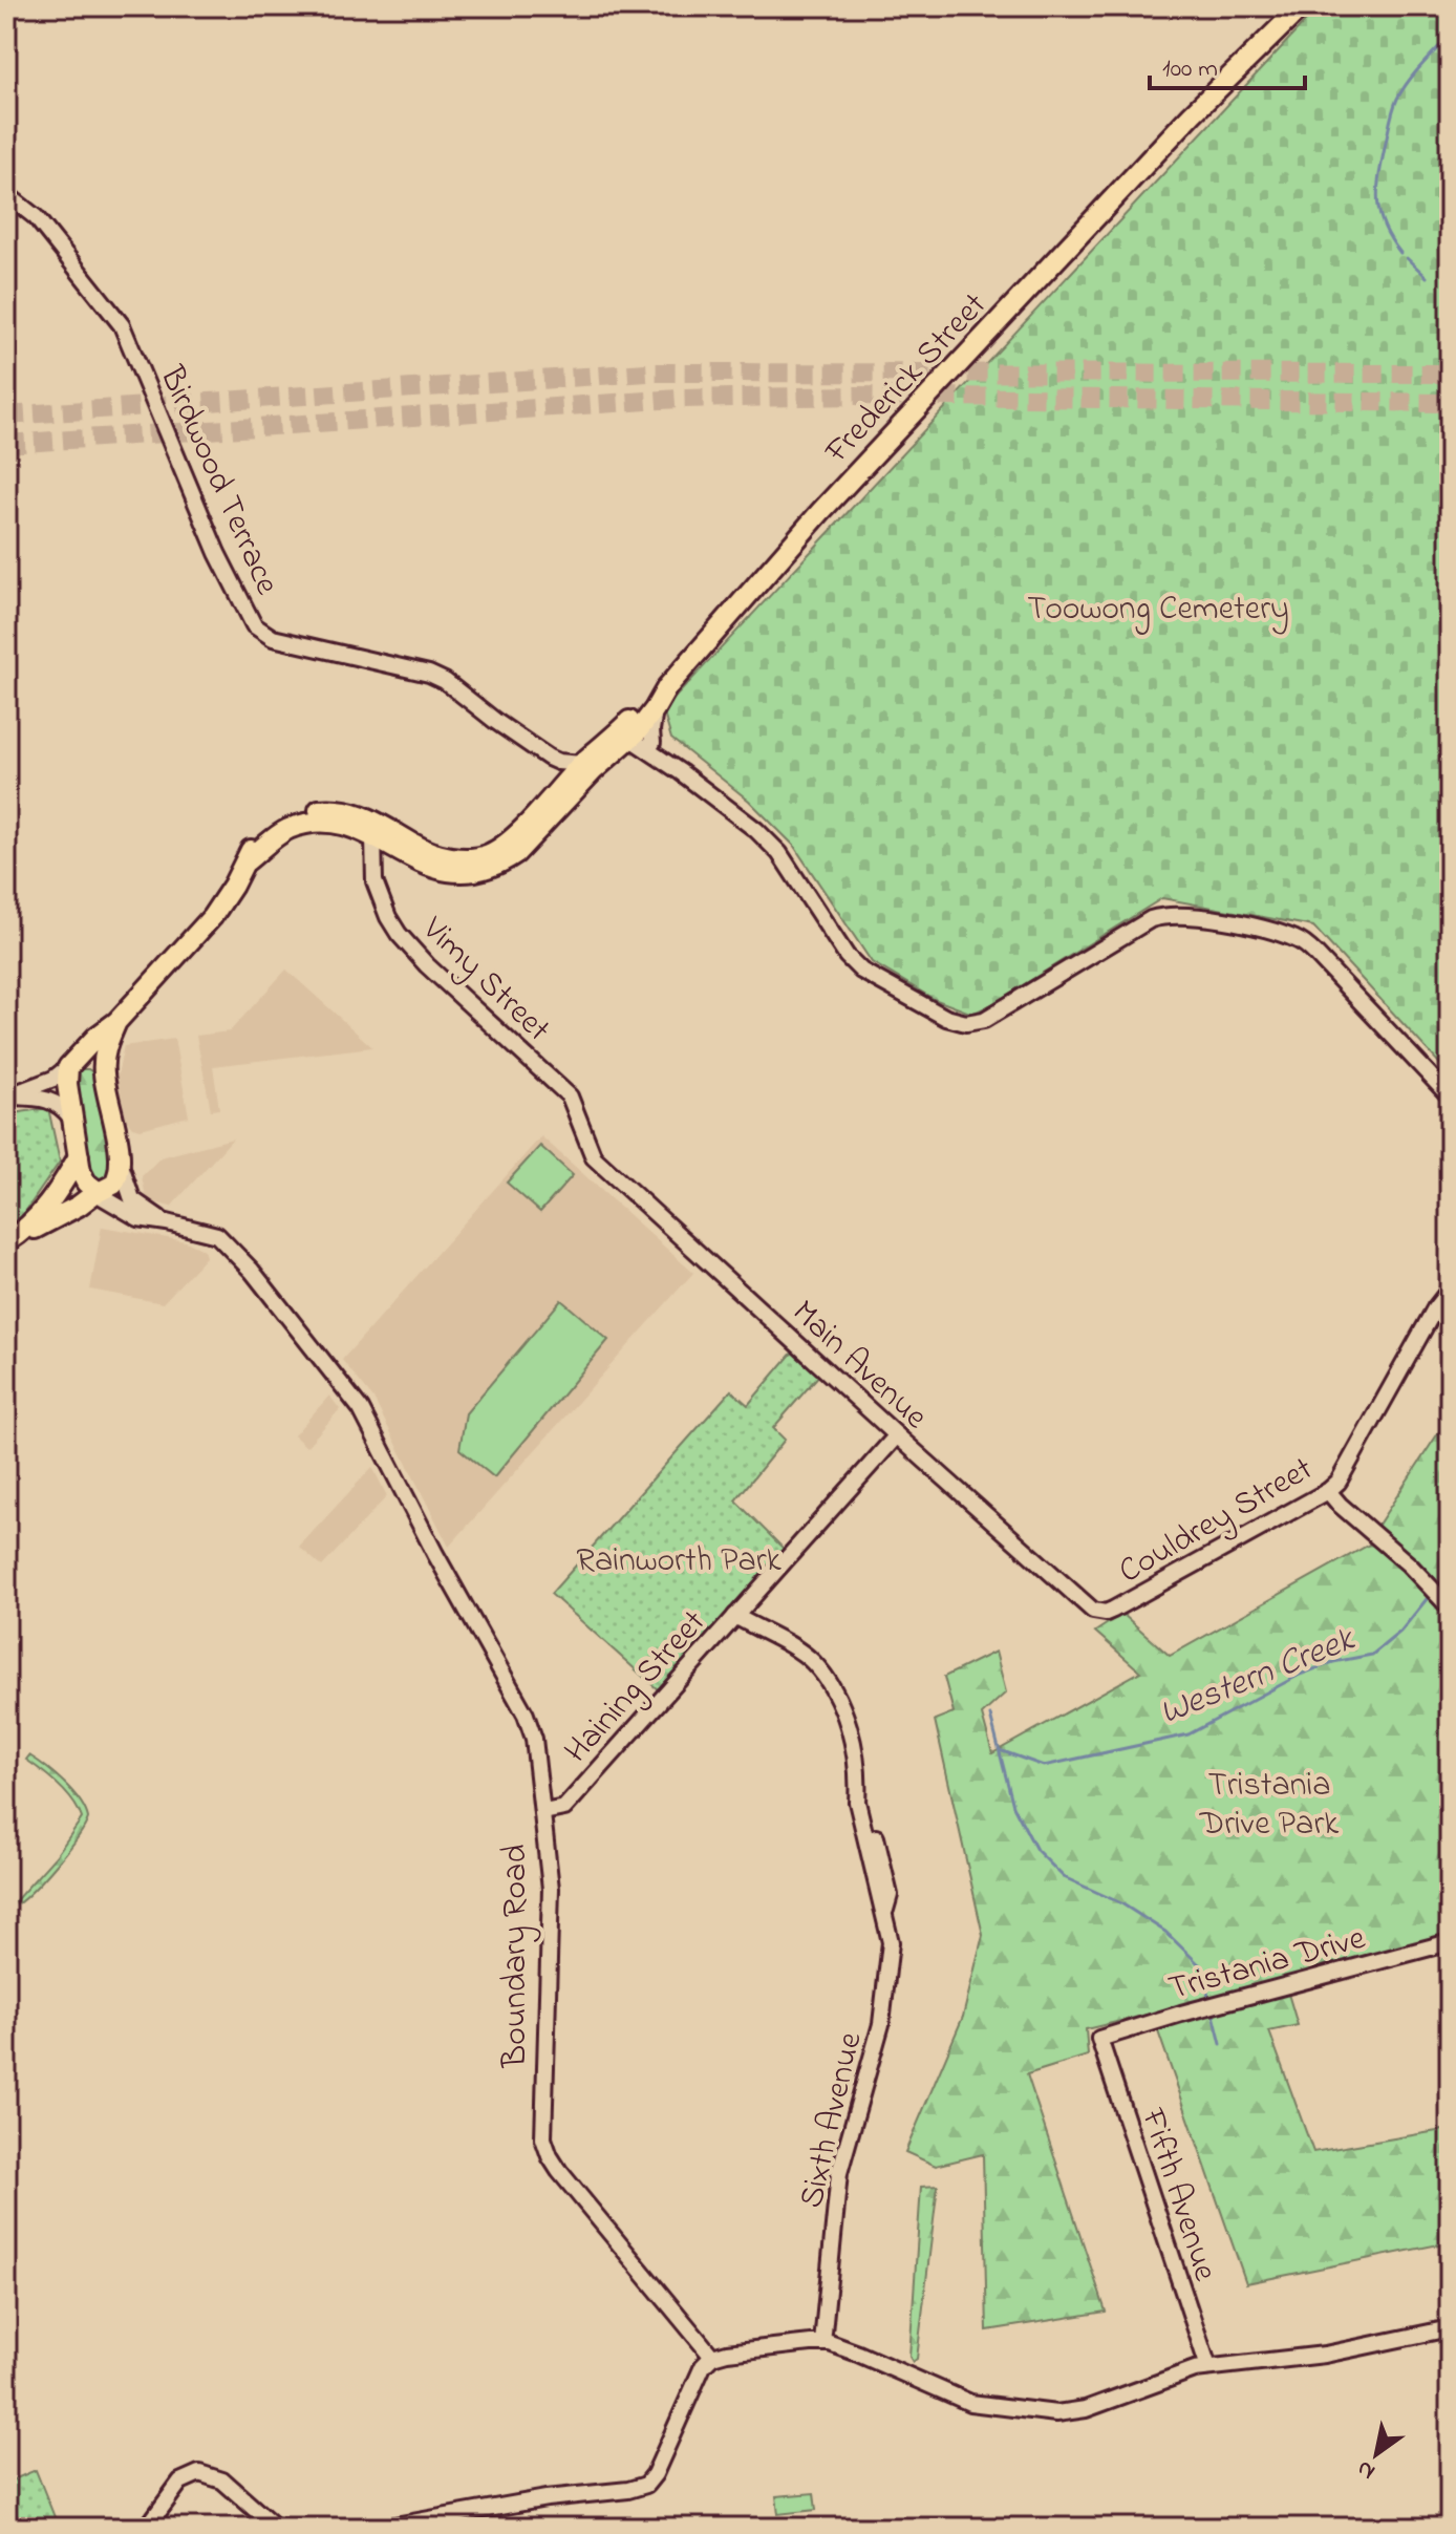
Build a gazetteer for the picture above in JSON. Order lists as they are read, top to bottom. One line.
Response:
{"streets":{"highway":["Frederick Street"],"street":["Birdwood Terrace","Vimy Street","Main Avenue","Couldrey Street","Haining Street","Boundary Road","Tristania Drive","Sixth Avenue","Fifth Avenue"]},"crossings":[["Frederick Street","Birdwood Terrace"],["Vimy Street","Main Avenue"],["Main Avenue","Couldrey Street"],["Main Avenue","Haining Street"],["Haining Street","Boundary Road"],["Haining Street","Sixth Avenue"],["Tristania Drive","Fifth Avenue"]],"water":["Western Creek"],"parks":["Toowong Cemetery","Rainworth Park","Tristania Drive Park"],"scale_bar":"100 m","north":"bottom left"}
